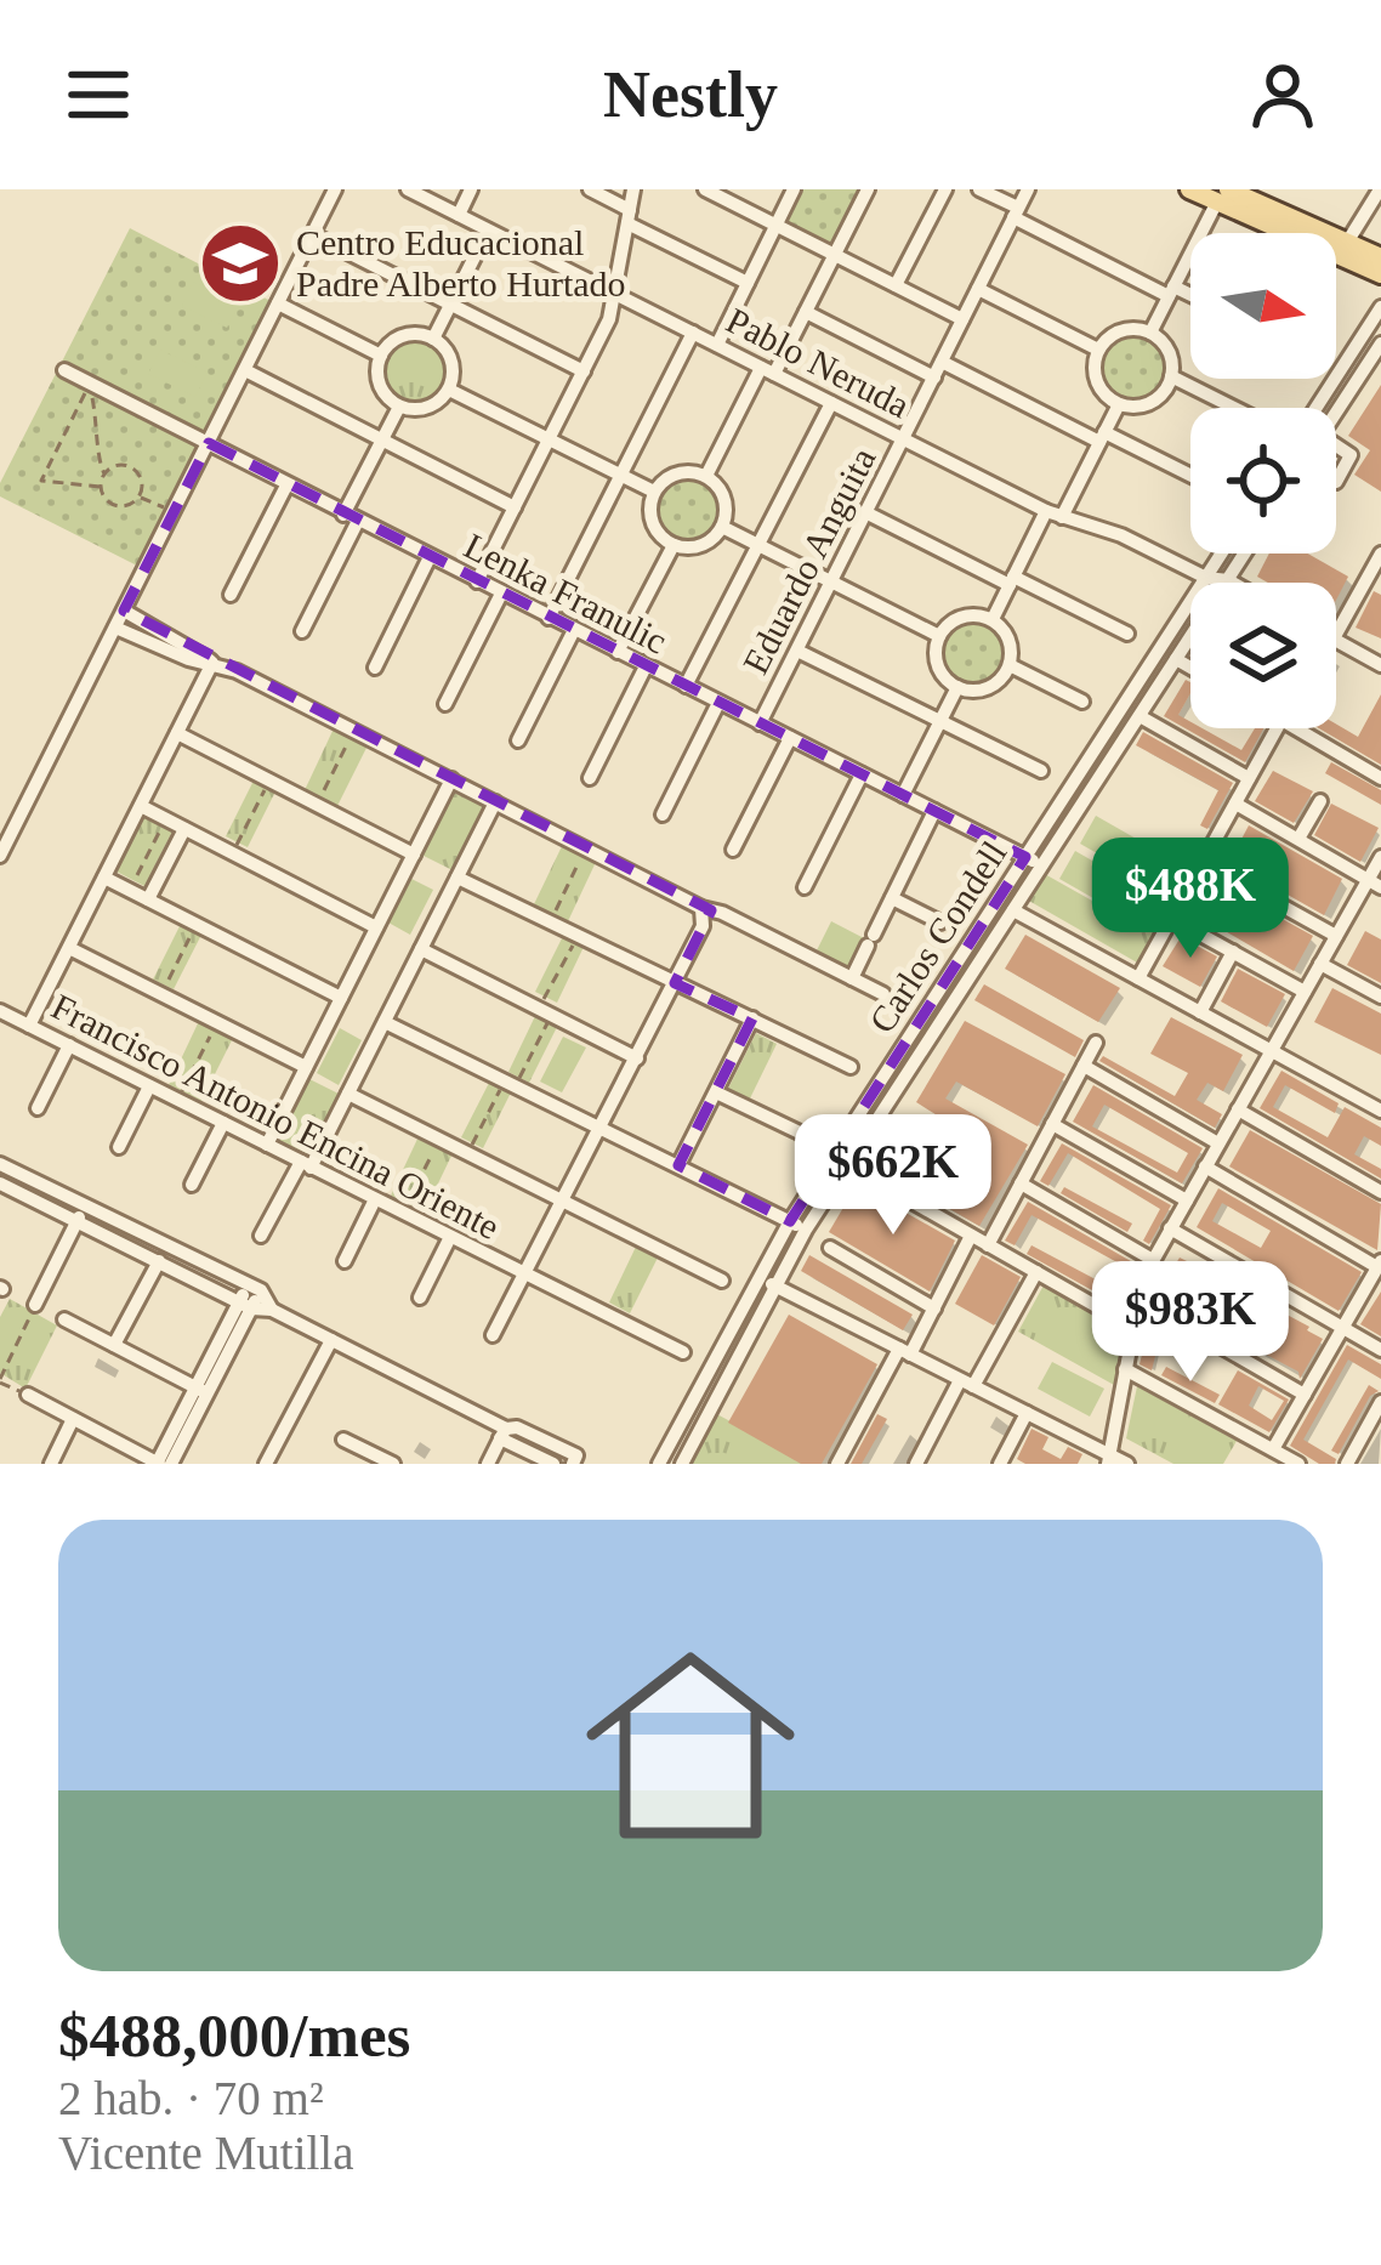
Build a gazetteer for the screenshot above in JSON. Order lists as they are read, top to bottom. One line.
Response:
{"streets":{"street":["Pablo Neruda","Eduardo Anguita","Lenka Franulic","Carlos Condell","Francisco Antonio Encina Oriente"]},"crossings":[["Pablo Neruda","Eduardo Anguita"],["Pablo Neruda","Carlos Condell"],["Eduardo Anguita","Lenka Franulic"],["Lenka Franulic","Carlos Condell"]],"places":{"school or university":["Centro Educacional Padre Alberto Hurtado"]},"north":"right","page":{"header":"Nestly","price":["$488K","$662K","$983K"],"list":[{"name":"$488,000/mes","note":"2 hab. · 70 m² · Vicente Mutilla"}]}}
